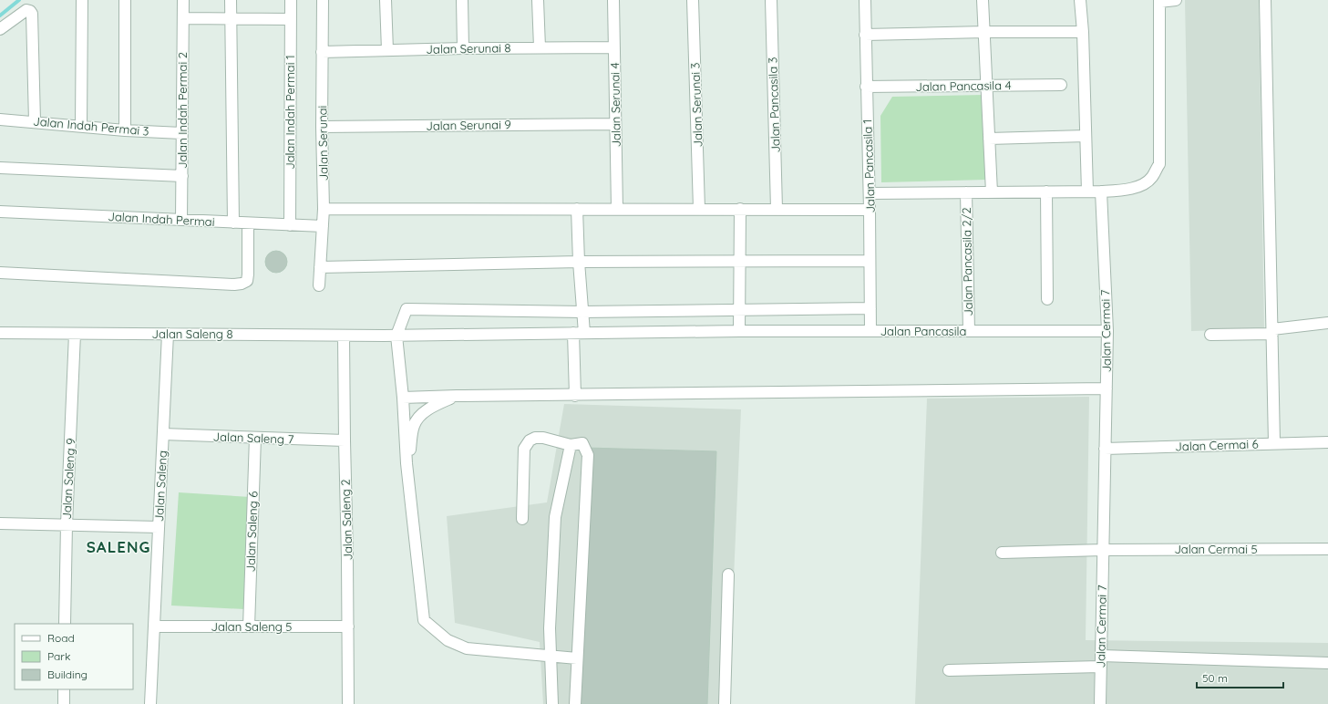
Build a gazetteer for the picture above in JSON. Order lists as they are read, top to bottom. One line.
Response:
{"streets":{"street":["Jalan Serunai 8","Jalan Pancasila 4","Jalan Serunai 4","Jalan Serunai 3","Jalan Pancasila 3","Jalan Indah Permai 2","Jalan Indah Permai 1","Jalan Serunai 9","Jalan Indah Permai 3","Jalan Serunai","Jalan Pancasila 1","Jalan Indah Permai","Jalan Pancasila 2/2","Jalan Pancasila","Jalan Cermai 7","Jalan Saleng 8","Jalan Saleng 7","Jalan Cermai 6","Jalan Saleng 9","Jalan Saleng","Jalan Saleng 2","Jalan Saleng 6","Jalan Cermai 5","Jalan Saleng 5"]},"crossings":[["Jalan Serunai 8","Jalan Serunai 4"],["Jalan Serunai 8","Jalan Serunai"],["Jalan Pancasila 4","Jalan Pancasila 1"],["Jalan Serunai 4","Jalan Serunai 9"],["Jalan Indah Permai 2","Jalan Indah Permai 3"],["Jalan Indah Permai 2","Jalan Indah Permai"],["Jalan Indah Permai 1","Jalan Indah Permai"],["Jalan Serunai 9","Jalan Serunai"],["Jalan Serunai","Jalan Indah Permai"],["Jalan Pancasila 1","Jalan Pancasila"],["Jalan Pancasila 2/2","Jalan Pancasila"],["Jalan Pancasila","Jalan Cermai 7"],["Jalan Pancasila","Jalan Saleng 8"],["Jalan Cermai 7","Jalan Cermai 6"],["Jalan Cermai 7","Jalan Cermai 5"],["Jalan Saleng 8","Jalan Saleng 9"],["Jalan Saleng 8","Jalan Saleng"],["Jalan Saleng 8","Jalan Saleng 2"],["Jalan Saleng 7","Jalan Saleng"],["Jalan Saleng 7","Jalan Saleng 2"],["Jalan Saleng 7","Jalan Saleng 6"],["Jalan Saleng","Jalan Saleng 5"],["Jalan Saleng 2","Jalan Saleng 5"],["Jalan Saleng 6","Jalan Saleng 5"]],"districts":["SALENG"],"legend":["Road","Park","Building"],"scale_bar":"50 m"}
